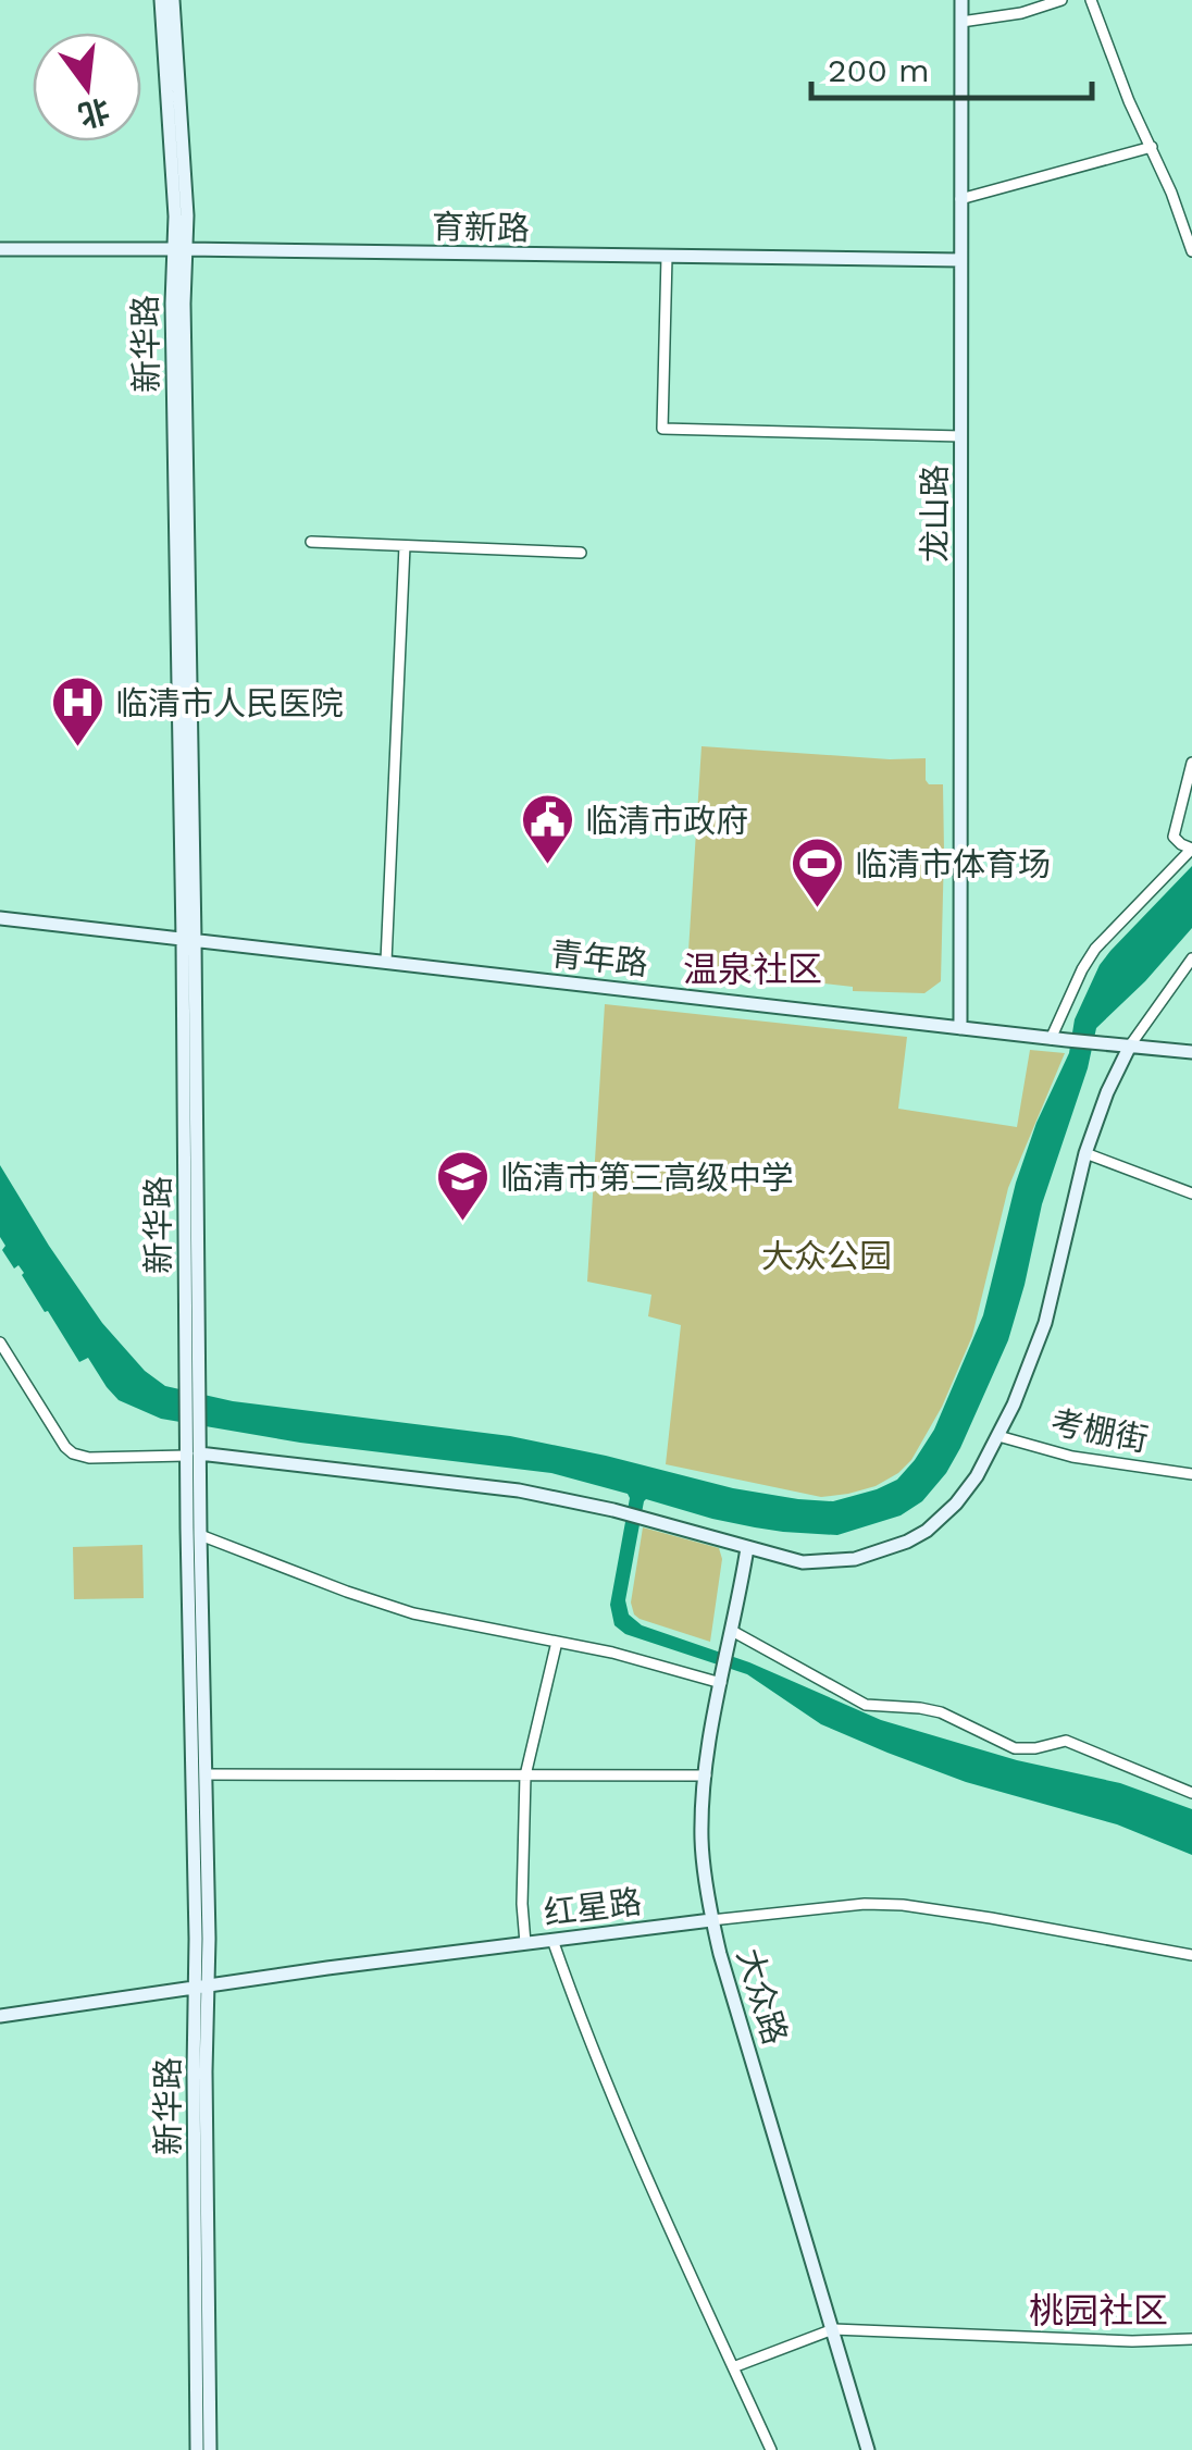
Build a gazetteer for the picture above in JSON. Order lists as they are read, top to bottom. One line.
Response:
{"streets":{"street":["育新路","新华路","龙山路","青年路","考棚街","红星路","大众路"]},"crossings":[["育新路","新华路"],["育新路","龙山路"],["新华路","青年路"],["新华路","红星路"],["龙山路","青年路"],["红星路","大众路"]],"districts":["温泉社区","桃园社区"],"parks":["大众公园"],"places":{"hospital":["临清市人民医院"],"public building":["临清市政府"],"sports":["临清市体育场"],"school or university":["临清市第三高级中学"]},"scale_bar":"200 m","north":"bottom"}
